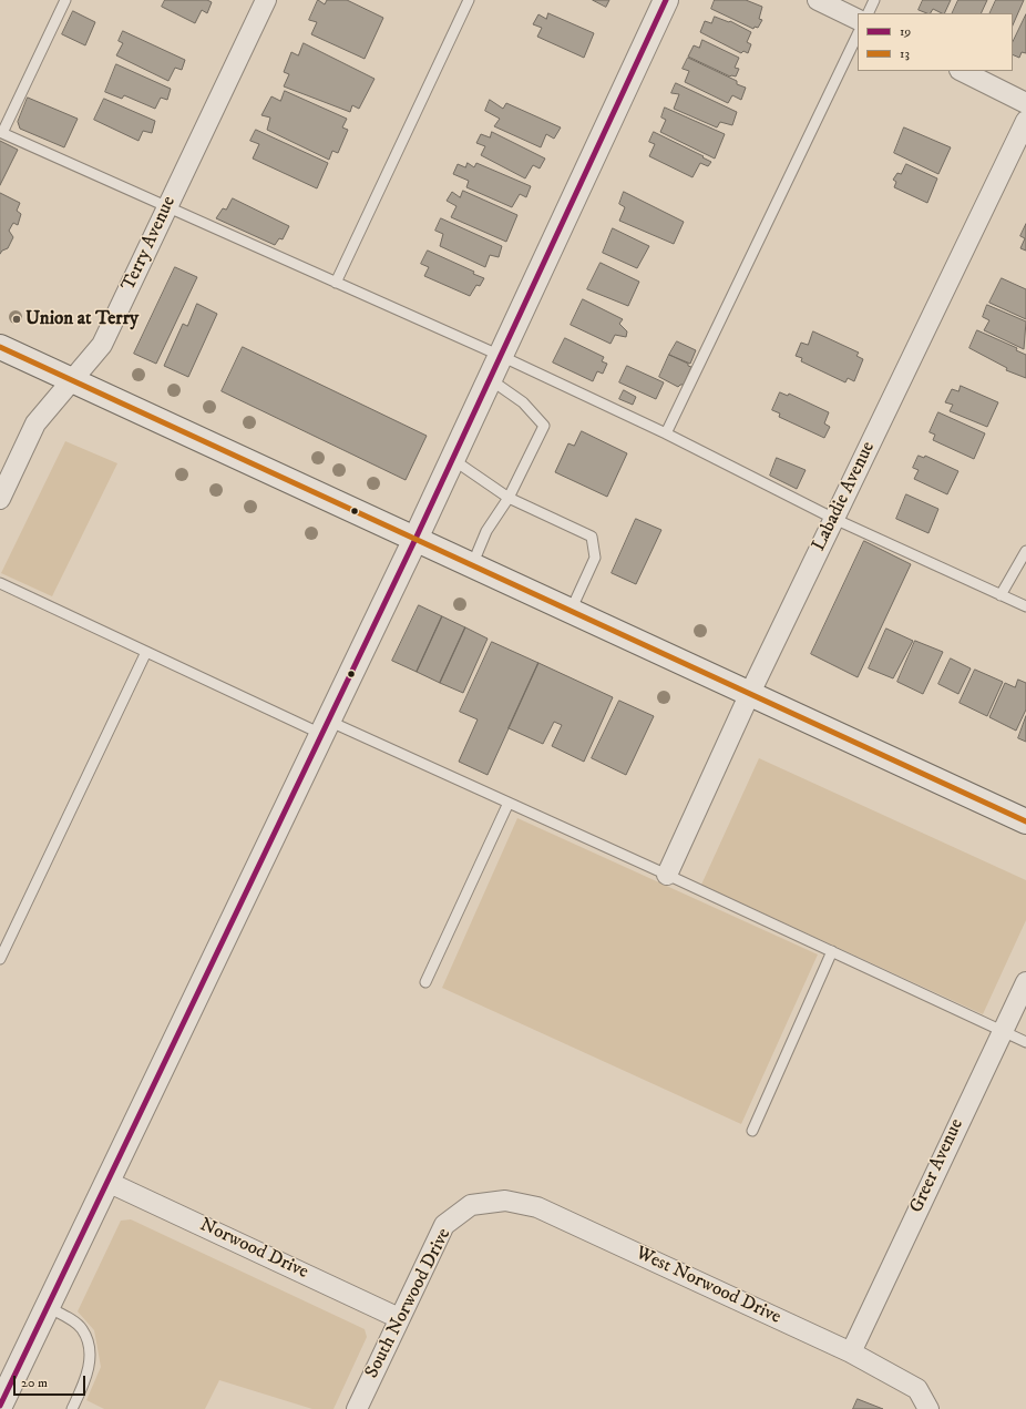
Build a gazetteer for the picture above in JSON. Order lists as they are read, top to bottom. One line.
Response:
{"streets":{"street":["Terry Avenue","Labadie Avenue","Greer Avenue","Norwood Drive","West Norwood Drive","South Norwood Drive"]},"crossings":[["Greer Avenue","West Norwood Drive"],["Norwood Drive","South Norwood Drive"],["West Norwood Drive","South Norwood Drive"]],"places":["Union at Terry"],"lines":["transit line 19","transit line 13"],"legend":["19","13"],"scale_bar":"20 m"}
